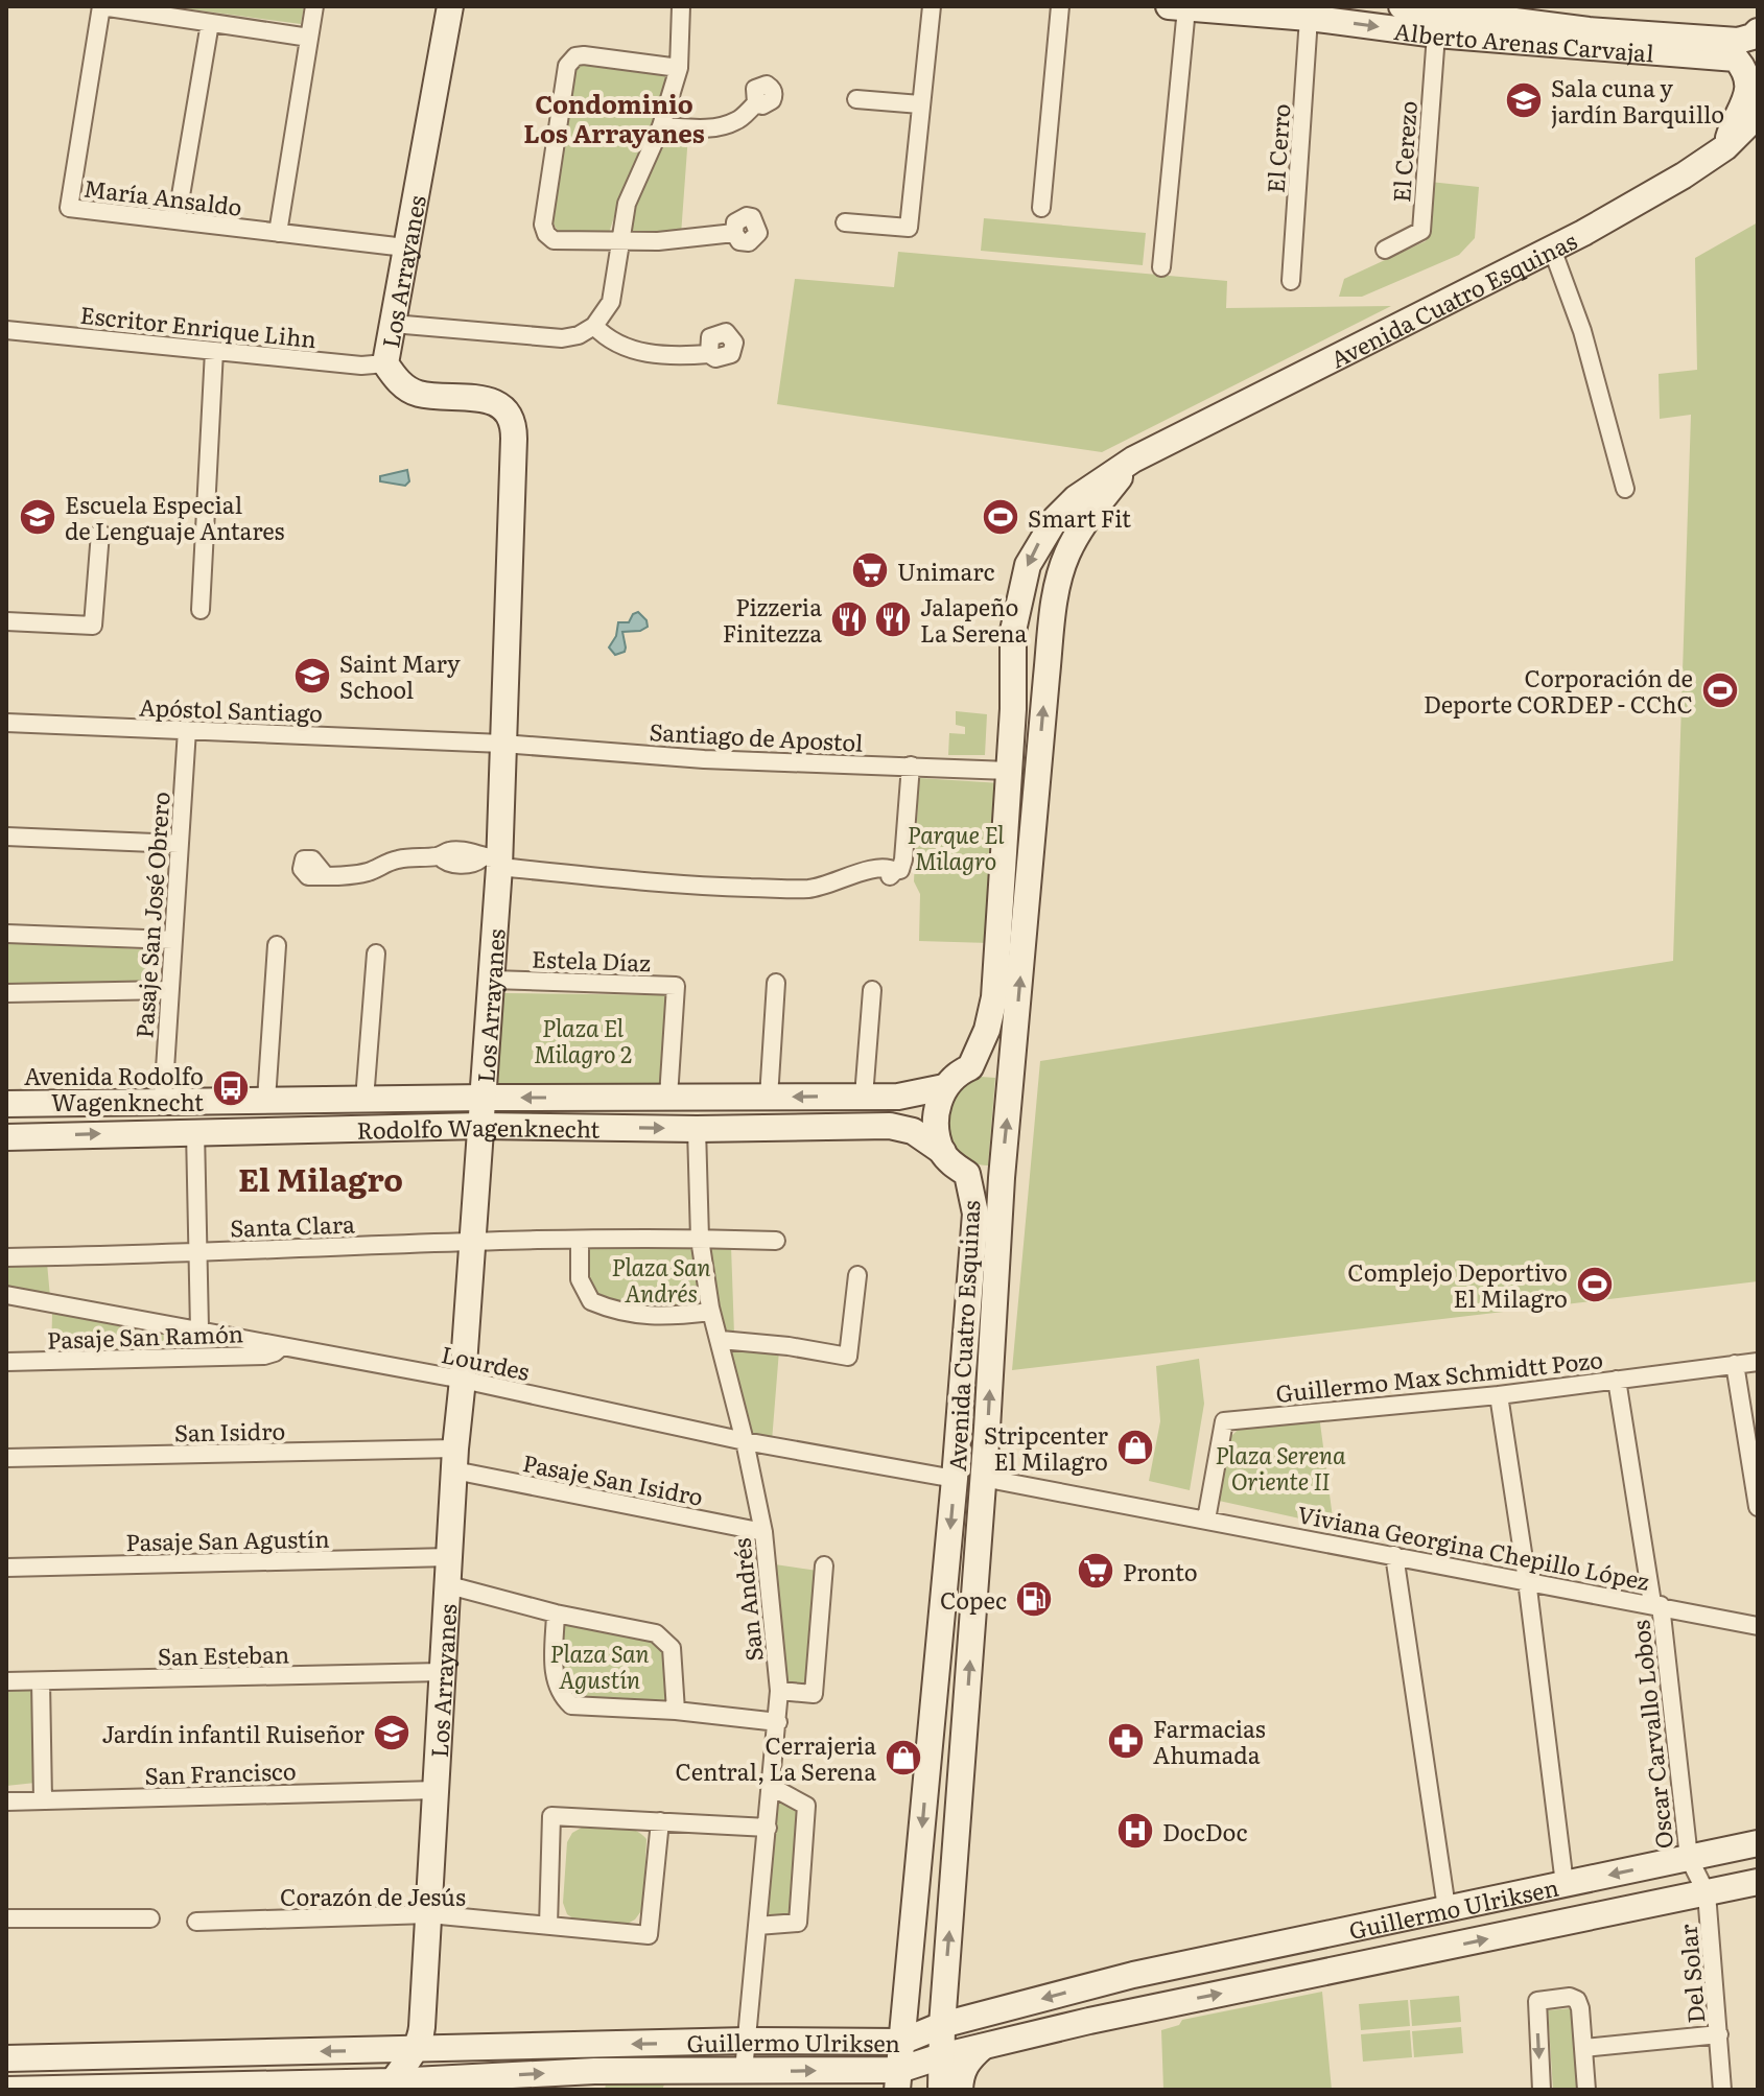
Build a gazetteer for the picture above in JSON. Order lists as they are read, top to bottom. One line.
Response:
{"streets":{"street":["Alberto Arenas Carvajal","El Cerro","El Cerezo","María Ansaldo","Los Arrayanes","Avenida Cuatro Esquinas","Escritor Enrique Lihn","Apóstol Santiago","Santiago de Apostol","Pasaje San José Obrero","Estela Díaz","Rodolfo Wagenknecht","Santa Clara","Pasaje San Ramón","Lourdes","Guillermo Max Schmidtt Pozo","San Isidro","Pasaje San Isidro","Pasaje San Agustín","Viviana Georgina Chepillo López","San Andrés","San Esteban","Oscar Carvallo Lobos","San Francisco","Corazón de Jesús","Guillermo Ulriksen","Del Solar"]},"crossings":[["Alberto Arenas Carvajal","El Cerro"],["Alberto Arenas Carvajal","El Cerezo"],["Alberto Arenas Carvajal","Avenida Cuatro Esquinas"],["María Ansaldo","Los Arrayanes"],["Los Arrayanes","Escritor Enrique Lihn"],["Los Arrayanes","Apóstol Santiago"],["Los Arrayanes","Santiago de Apostol"],["Los Arrayanes","Estela Díaz"],["Los Arrayanes","Rodolfo Wagenknecht"],["Los Arrayanes","Santa Clara"],["Los Arrayanes","Lourdes"],["Los Arrayanes","San Isidro"],["Los Arrayanes","Pasaje San Isidro"],["Los Arrayanes","Pasaje San Agustín"],["Los Arrayanes","San Esteban"],["Los Arrayanes","San Francisco"],["Los Arrayanes","Corazón de Jesús"],["Los Arrayanes","Guillermo Ulriksen"],["Avenida Cuatro Esquinas","Santiago de Apostol"],["Avenida Cuatro Esquinas","Rodolfo Wagenknecht"],["Avenida Cuatro Esquinas","Lourdes"],["Avenida Cuatro Esquinas","Viviana Georgina Chepillo López"],["Avenida Cuatro Esquinas","Guillermo Ulriksen"],["Apóstol Santiago","Santiago de Apostol"],["Apóstol Santiago","Pasaje San José Obrero"],["Pasaje San José Obrero","Rodolfo Wagenknecht"],["Estela Díaz","Rodolfo Wagenknecht"],["Rodolfo Wagenknecht","San Andrés"],["Santa Clara","San Andrés"],["Pasaje San Ramón","Lourdes"],["Lourdes","San Andrés"],["Guillermo Max Schmidtt Pozo","Viviana Georgina Chepillo López"],["Guillermo Max Schmidtt Pozo","Oscar Carvallo Lobos"],["San Isidro","Pasaje San Isidro"],["Pasaje San Isidro","San Andrés"],["Viviana Georgina Chepillo López","Oscar Carvallo Lobos"],["San Andrés","Guillermo Ulriksen"],["Oscar Carvallo Lobos","Guillermo Ulriksen"],["Oscar Carvallo Lobos","Del Solar"],["Guillermo Ulriksen","Del Solar"]],"districts":["Condominio Los Arrayanes","El Milagro"],"parks":["Parque El Milagro","Plaza El Milagro 2","Plaza San Andrés","Plaza Serena Oriente II","Plaza San Agustín"],"places":{"school or university":["Sala cuna y jardín Barquillo","Escuela Especial de Lenguaje Antares","Saint Mary School","Jardín infantil Ruiseñor"],"sports":["Smart Fit","Corporación de Deporte CORDEP - CChC","Complejo Deportivo El Milagro"],"supermarket":["Unimarc","Pronto"],"restaurant":["Pizzeria Finitezza","Jalapeño La Serena"],"bus stop":["Avenida Rodolfo Wagenknecht"],"shop":["Stripcenter El Milagro","Cerrajeria Central, La Serena"],"fuel station":["Copec"],"pharmacy":["Farmacias Ahumada"],"hospital":["DocDoc"]}}
